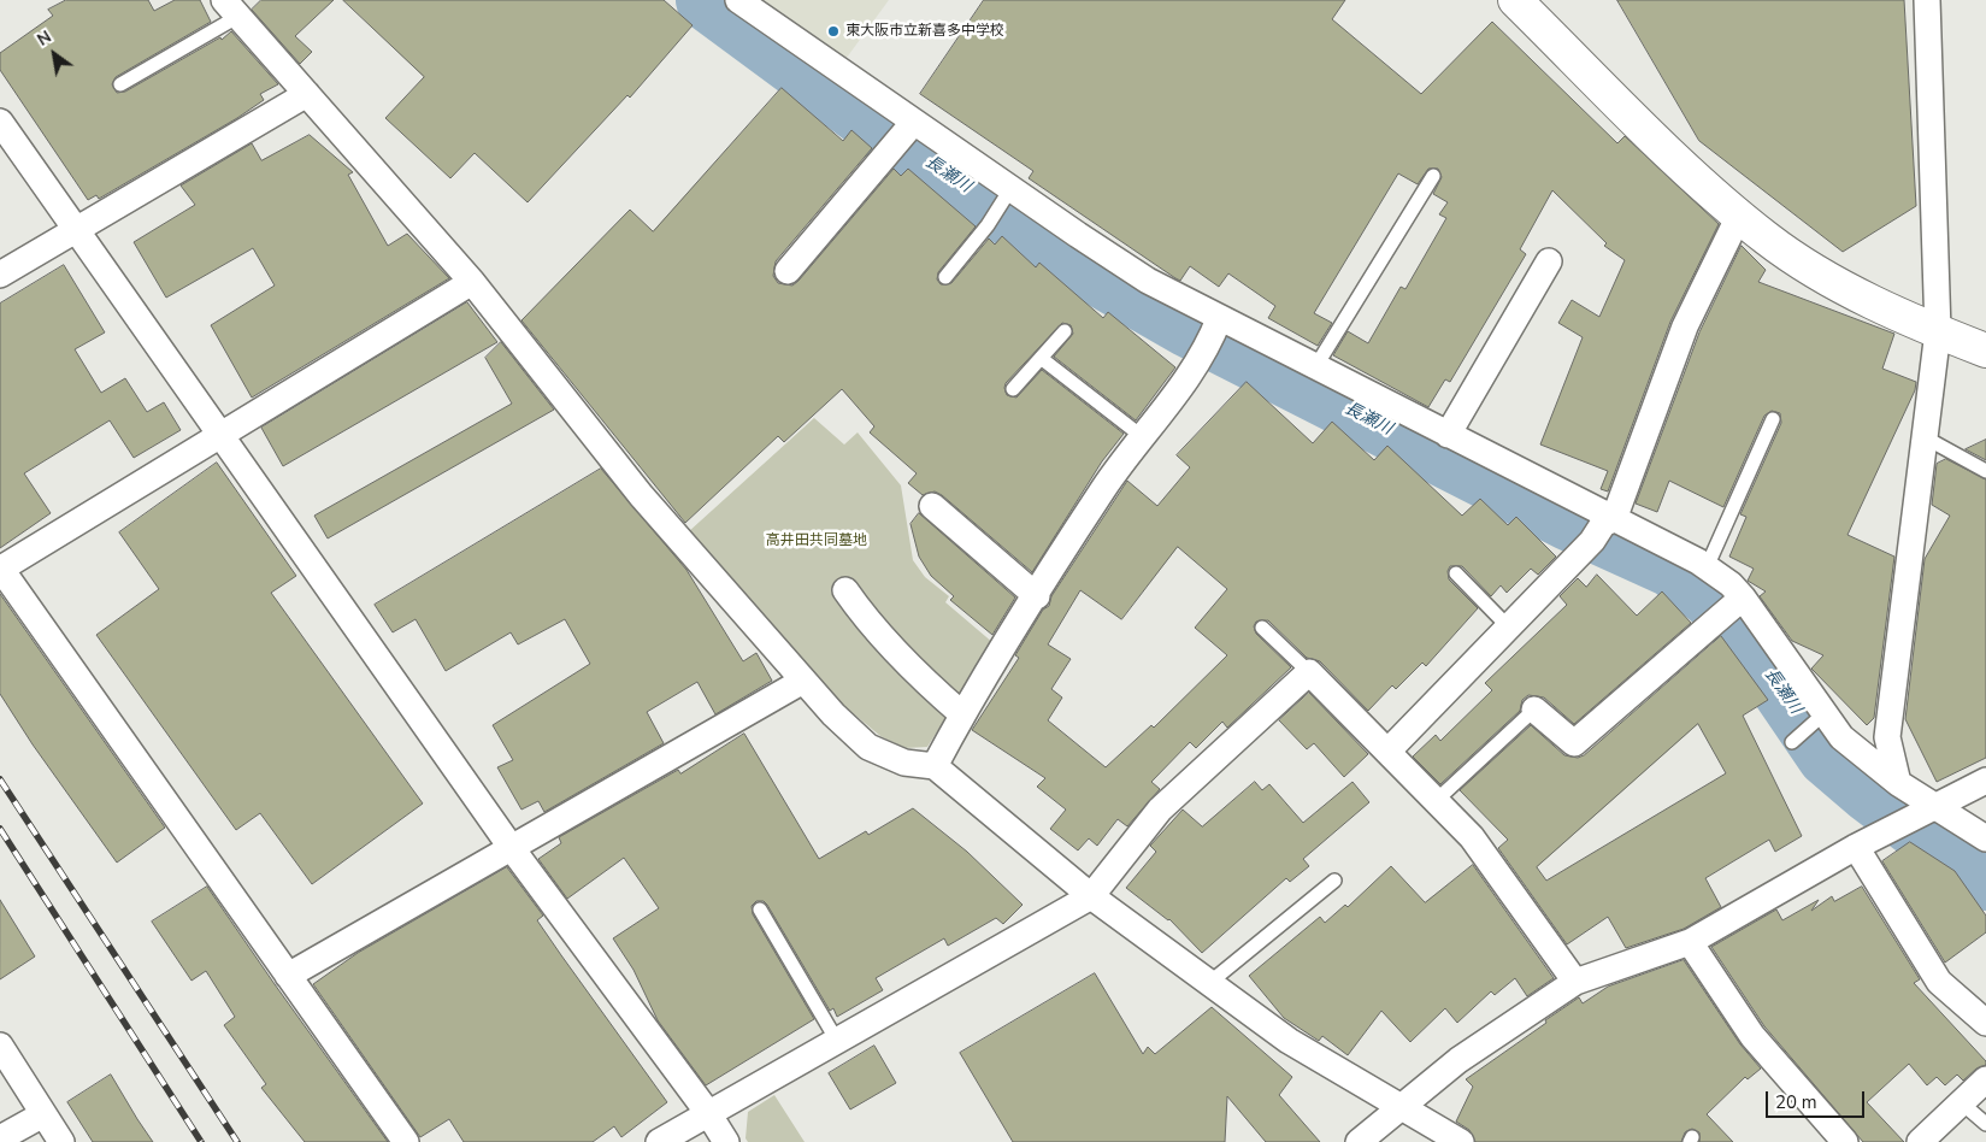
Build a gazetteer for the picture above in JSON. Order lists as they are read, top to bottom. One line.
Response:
{"water":["長瀬川"],"parks":["高井田共同墓地"],"places":["東大阪市立新喜多中学校"],"scale_bar":"20 m","north":"top left"}
